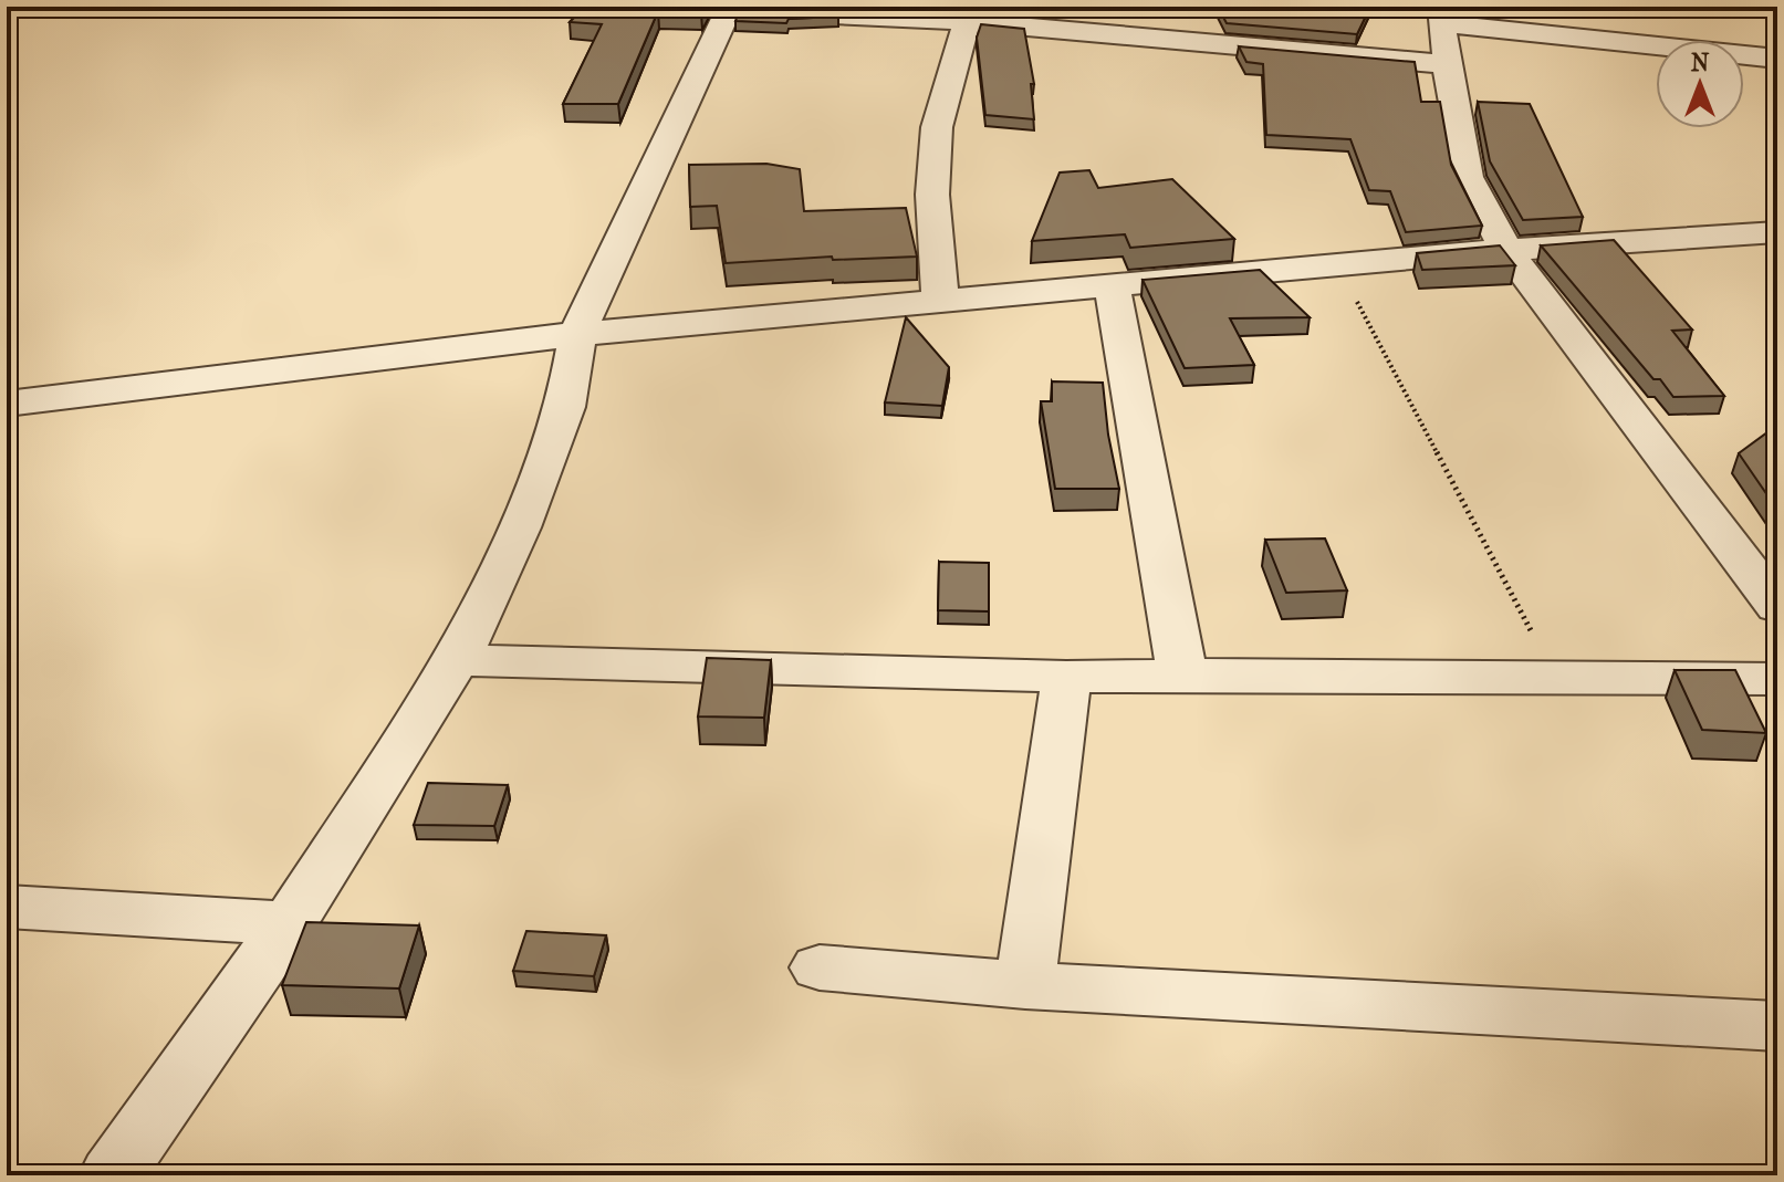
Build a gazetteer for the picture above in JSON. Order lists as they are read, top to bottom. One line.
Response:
{"north":"top"}
